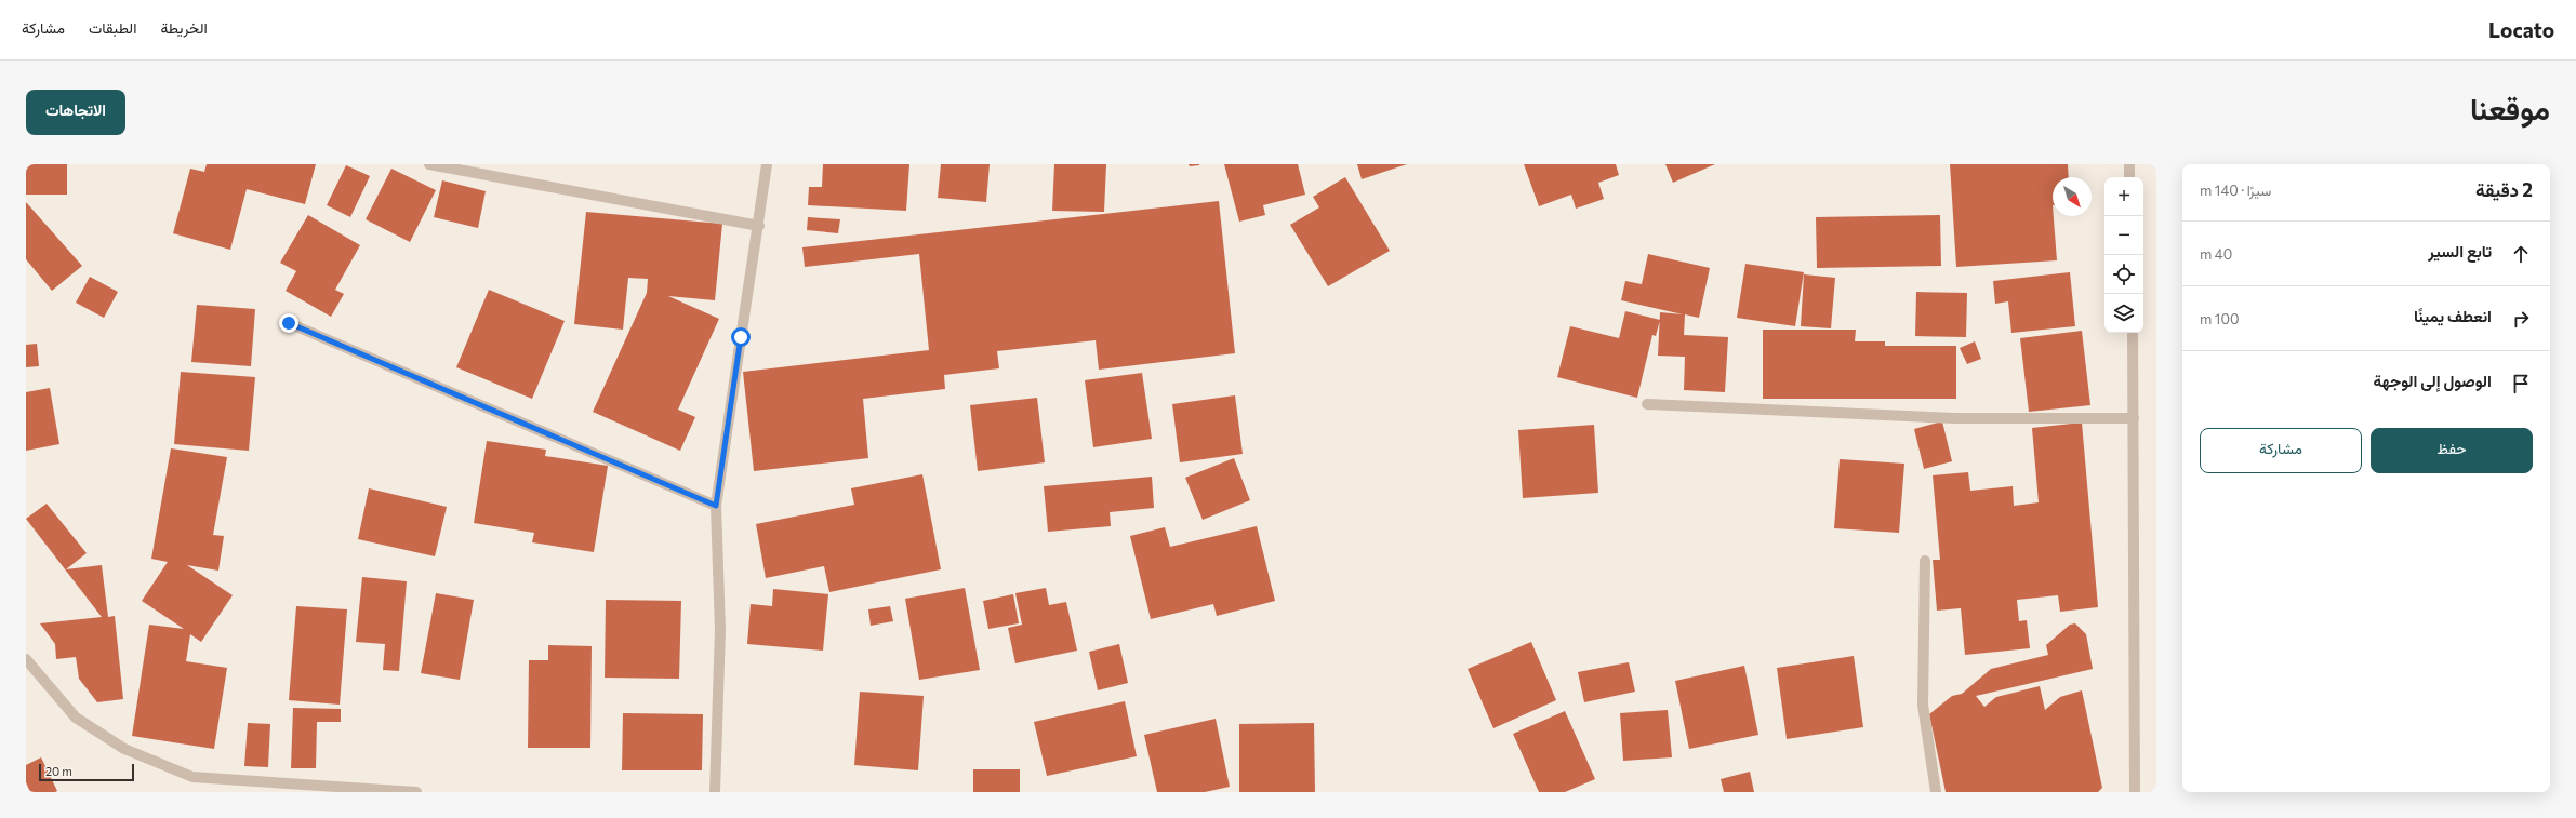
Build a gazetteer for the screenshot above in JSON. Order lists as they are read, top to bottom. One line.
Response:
{"scale_bar":"20 m","north":"bottom right","page":{"header":"Locato","nav":["الخريطة","الطبقات","مشاركة"],"title":"موقعنا","buttons":["الاتجاهات",["حفظ","مشاركة"]],"heading":["2 دقيقة","سيرًا · 140 m"],"map_buttons":["+","−"],"list":[["تابع السير","40 m"],["انعطف يمينًا","100 m"],"الوصول إلى الوجهة"],"scale":"20 m"}}
